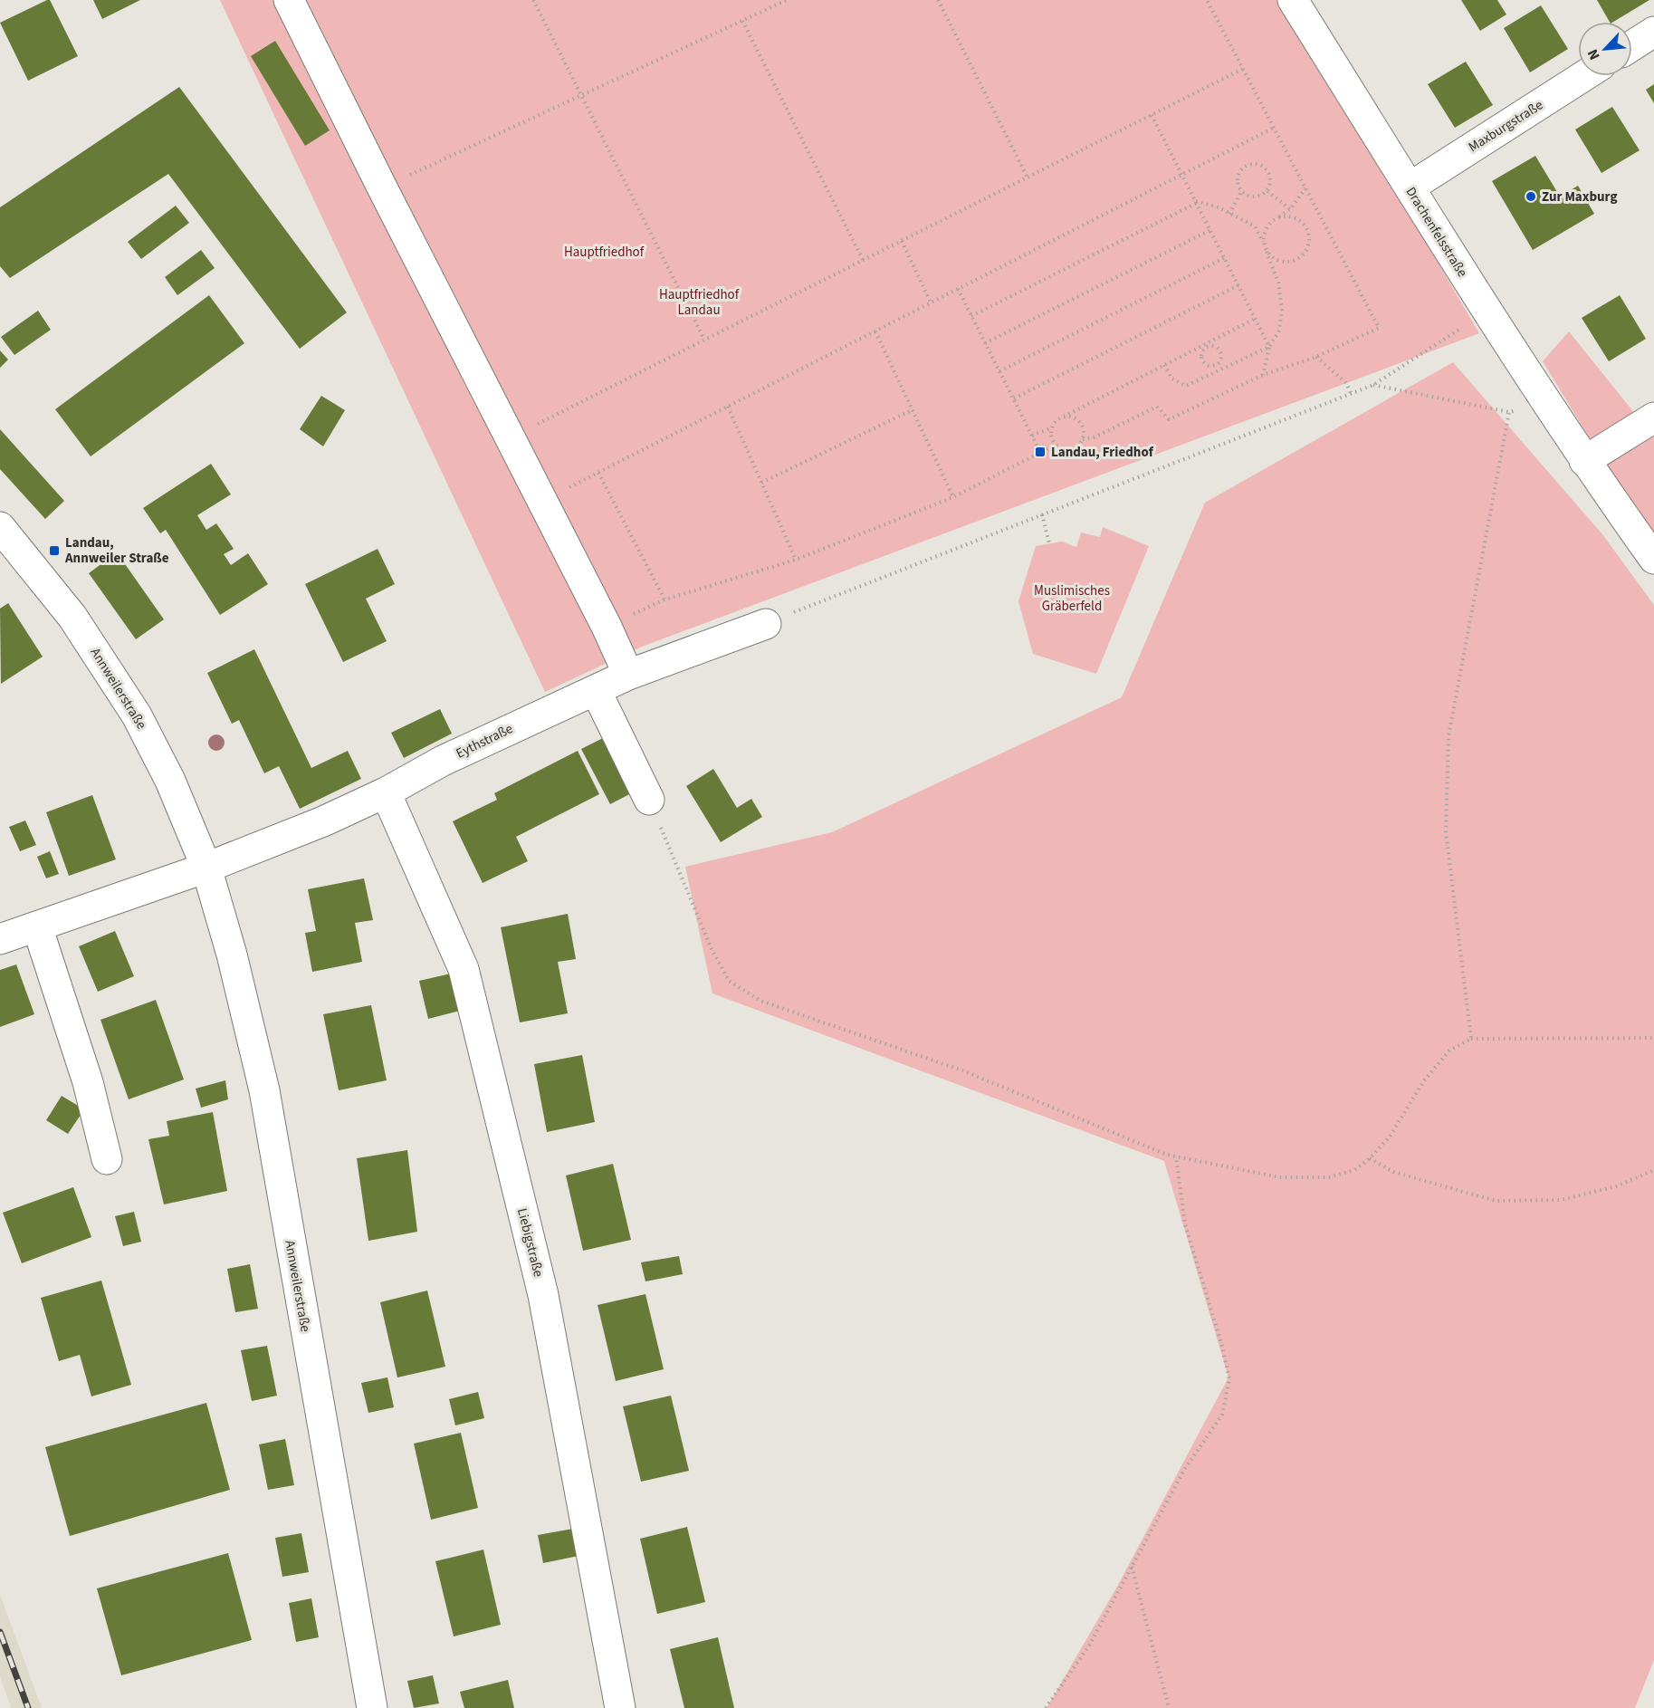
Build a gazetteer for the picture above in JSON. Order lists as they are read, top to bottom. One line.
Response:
{"streets":{"street":["Maxburgstraße","Drachenfelsstraße","Annweilerstraße","Eythstraße","Liebigstraße"]},"crossings":[["Maxburgstraße","Drachenfelsstraße"],["Annweilerstraße","Eythstraße"],["Eythstraße","Liebigstraße"]],"parks":["Hauptfriedhof","Hauptfriedhof Landau","Muslimisches Gräberfeld"],"places":{"other":["Zur Maxburg"],"transit":["Landau, Friedhof","Landau, Annweiler Straße"]},"north":"bottom left"}
